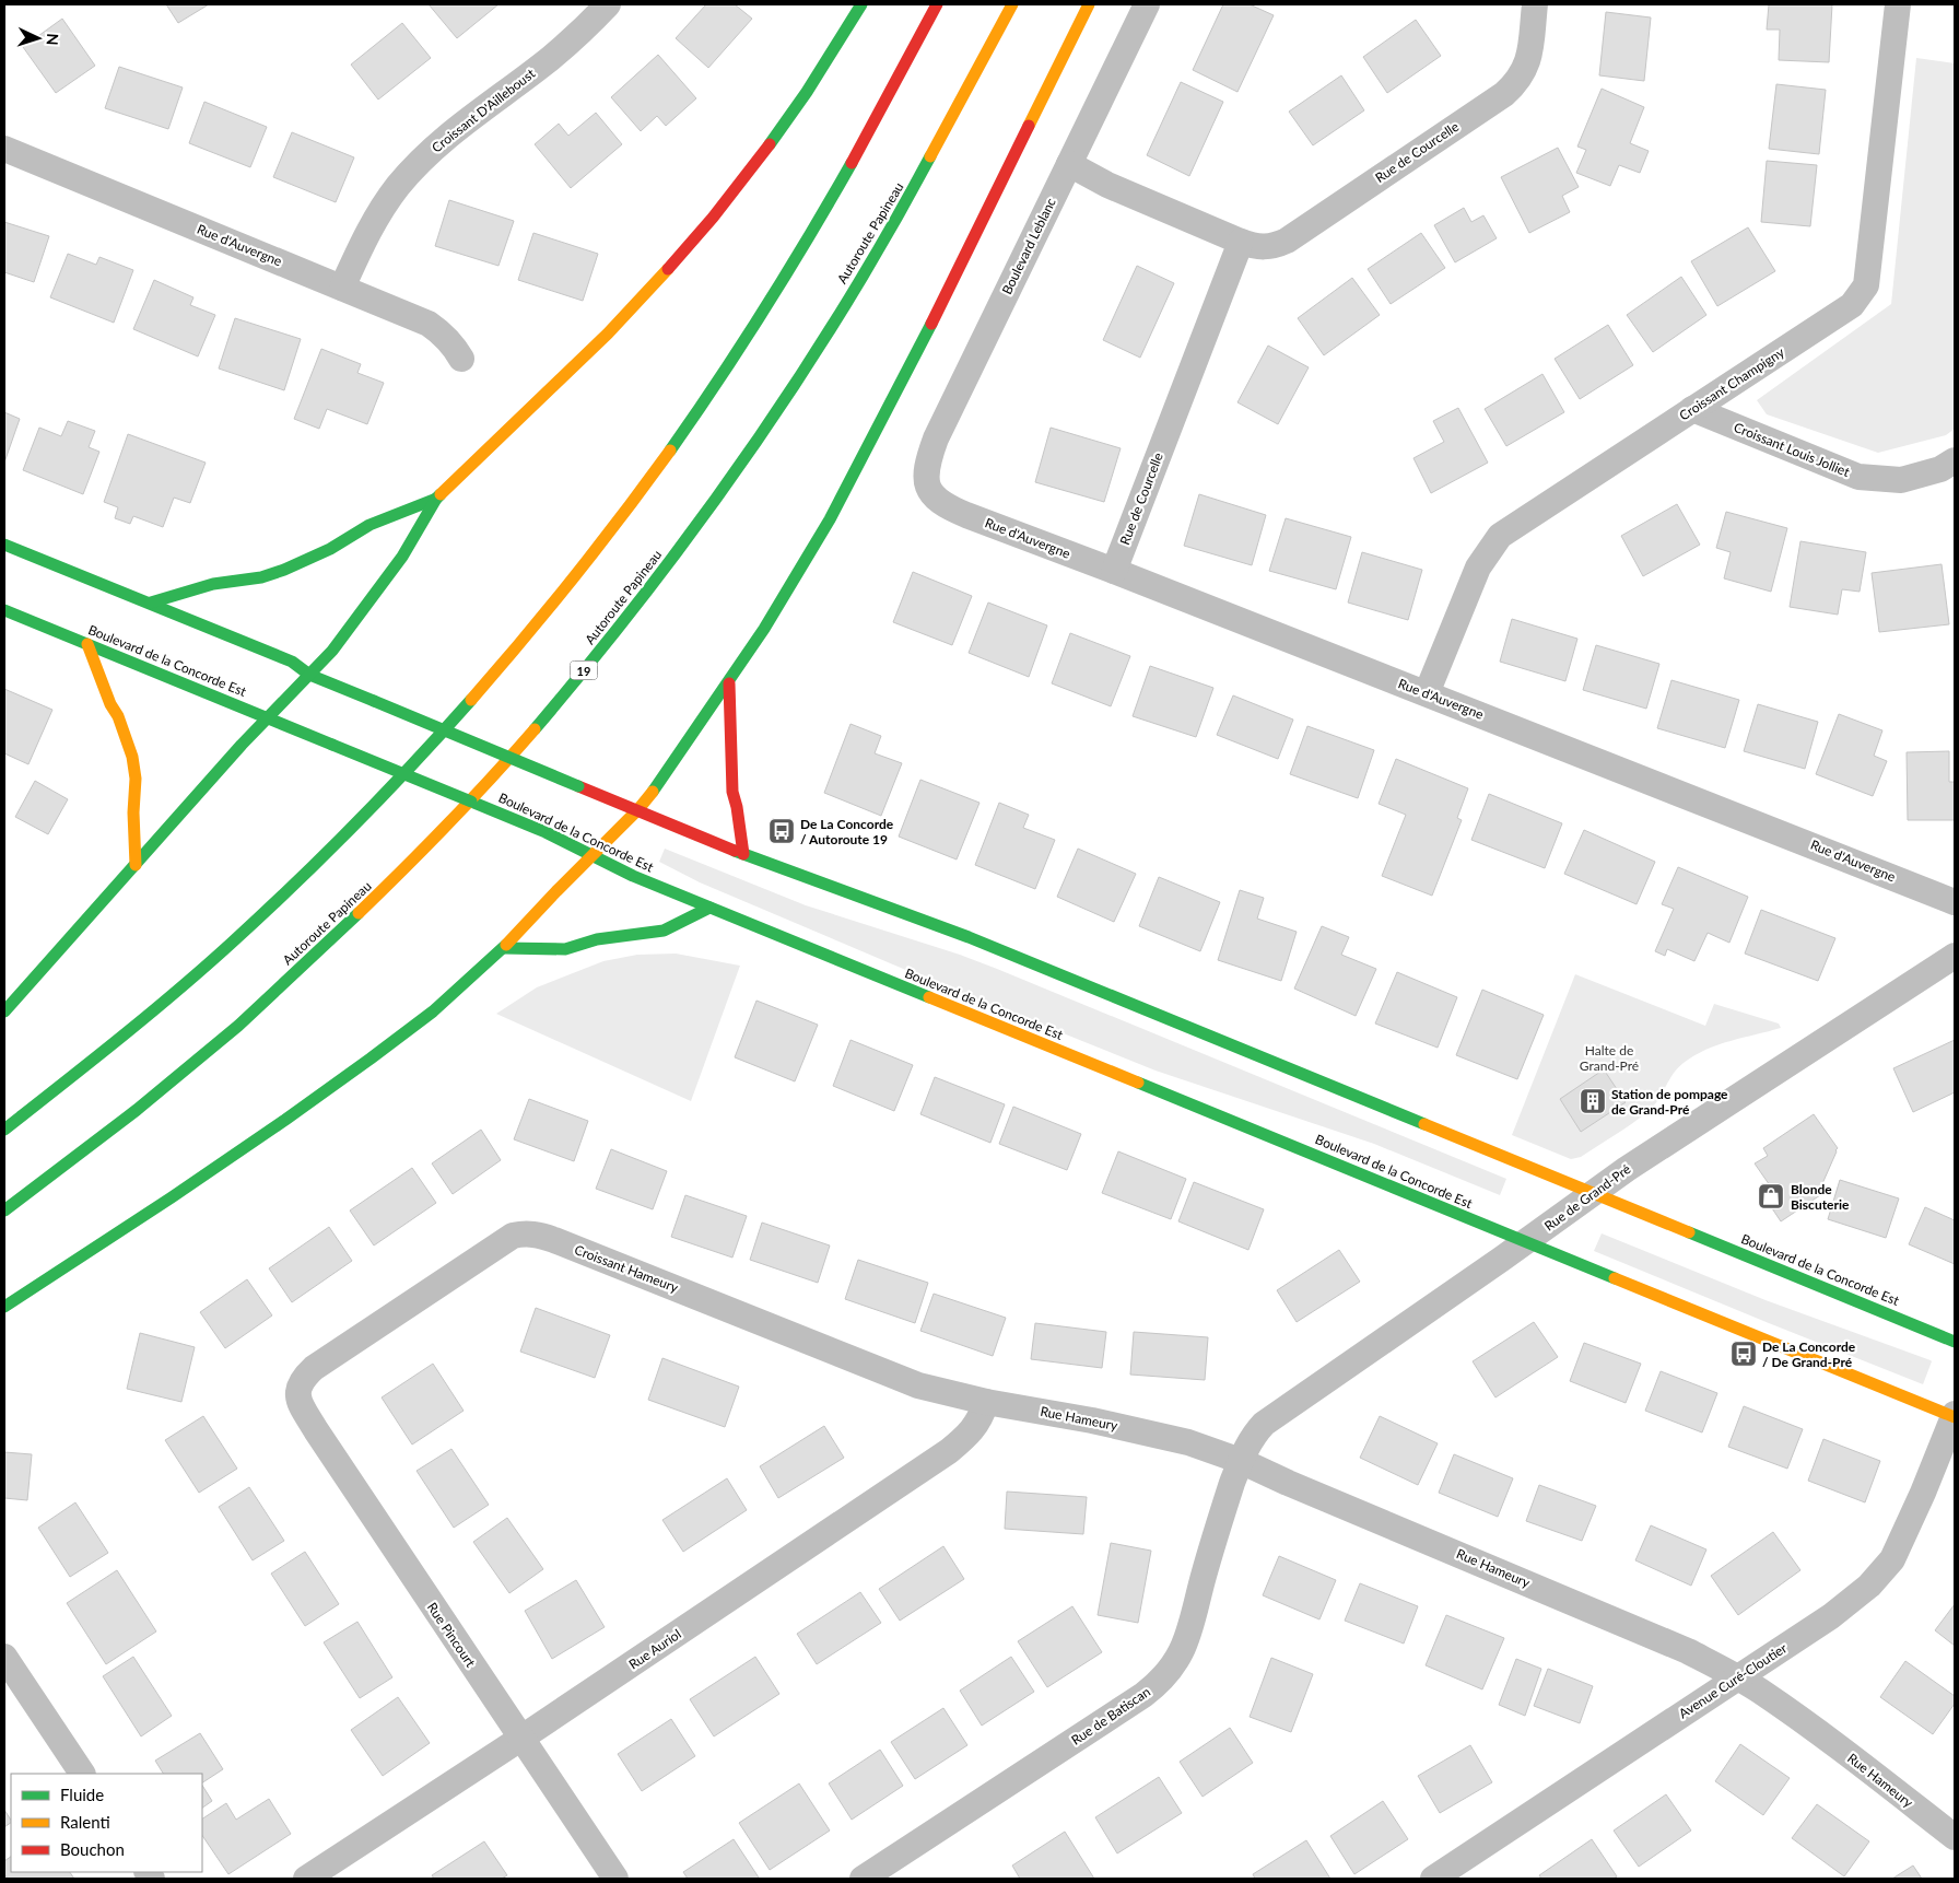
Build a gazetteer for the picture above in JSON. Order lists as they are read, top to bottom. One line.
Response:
{"streets":{"main road":["Autoroute Papineau","Boulevard de la Concorde Est","19"],"street":["Croissant D'Ailleboust","Rue de Courcelle","Rue d'Auvergne","Boulevard Leblanc","Croissant Champigny","Croissant Louis Jolliet","Rue de Grand-Pré","Croissant Hameury","Rue Hameury","Rue Pincourt","Rue Auriol","Avenue Curé-Cloutier","Rue de Batiscan"]},"crossings":[["Croissant D'Ailleboust","Rue d'Auvergne"],["Rue de Courcelle","Rue d'Auvergne"],["Rue de Courcelle","Boulevard Leblanc"],["Rue d'Auvergne","Boulevard Leblanc"],["Rue d'Auvergne","Croissant Champigny"],["Croissant Champigny","Croissant Louis Jolliet"],["Boulevard de la Concorde Est","Rue de Grand-Pré"],["Boulevard de la Concorde Est","Avenue Curé-Cloutier"],["Rue de Grand-Pré","Rue Hameury"],["Rue de Grand-Pré","Rue de Batiscan"],["Croissant Hameury","Rue Hameury"],["Croissant Hameury","Rue Pincourt"],["Croissant Hameury","Rue Auriol"],["Rue Hameury","Rue Auriol"],["Rue Hameury","Avenue Curé-Cloutier"],["Rue Hameury","Rue de Batiscan"],["Rue Pincourt","Rue Auriol"]],"parks":["Halte de Grand-Pré"],"places":{"bus stop":["De La Concorde / Autoroute 19","De La Concorde / De Grand-Pré"],"building":["Station de pompage de Grand-Pré"],"shop":["Blonde Biscuterie"]},"legend":["Fluide","Ralenti","Bouchon"],"north":"right"}
